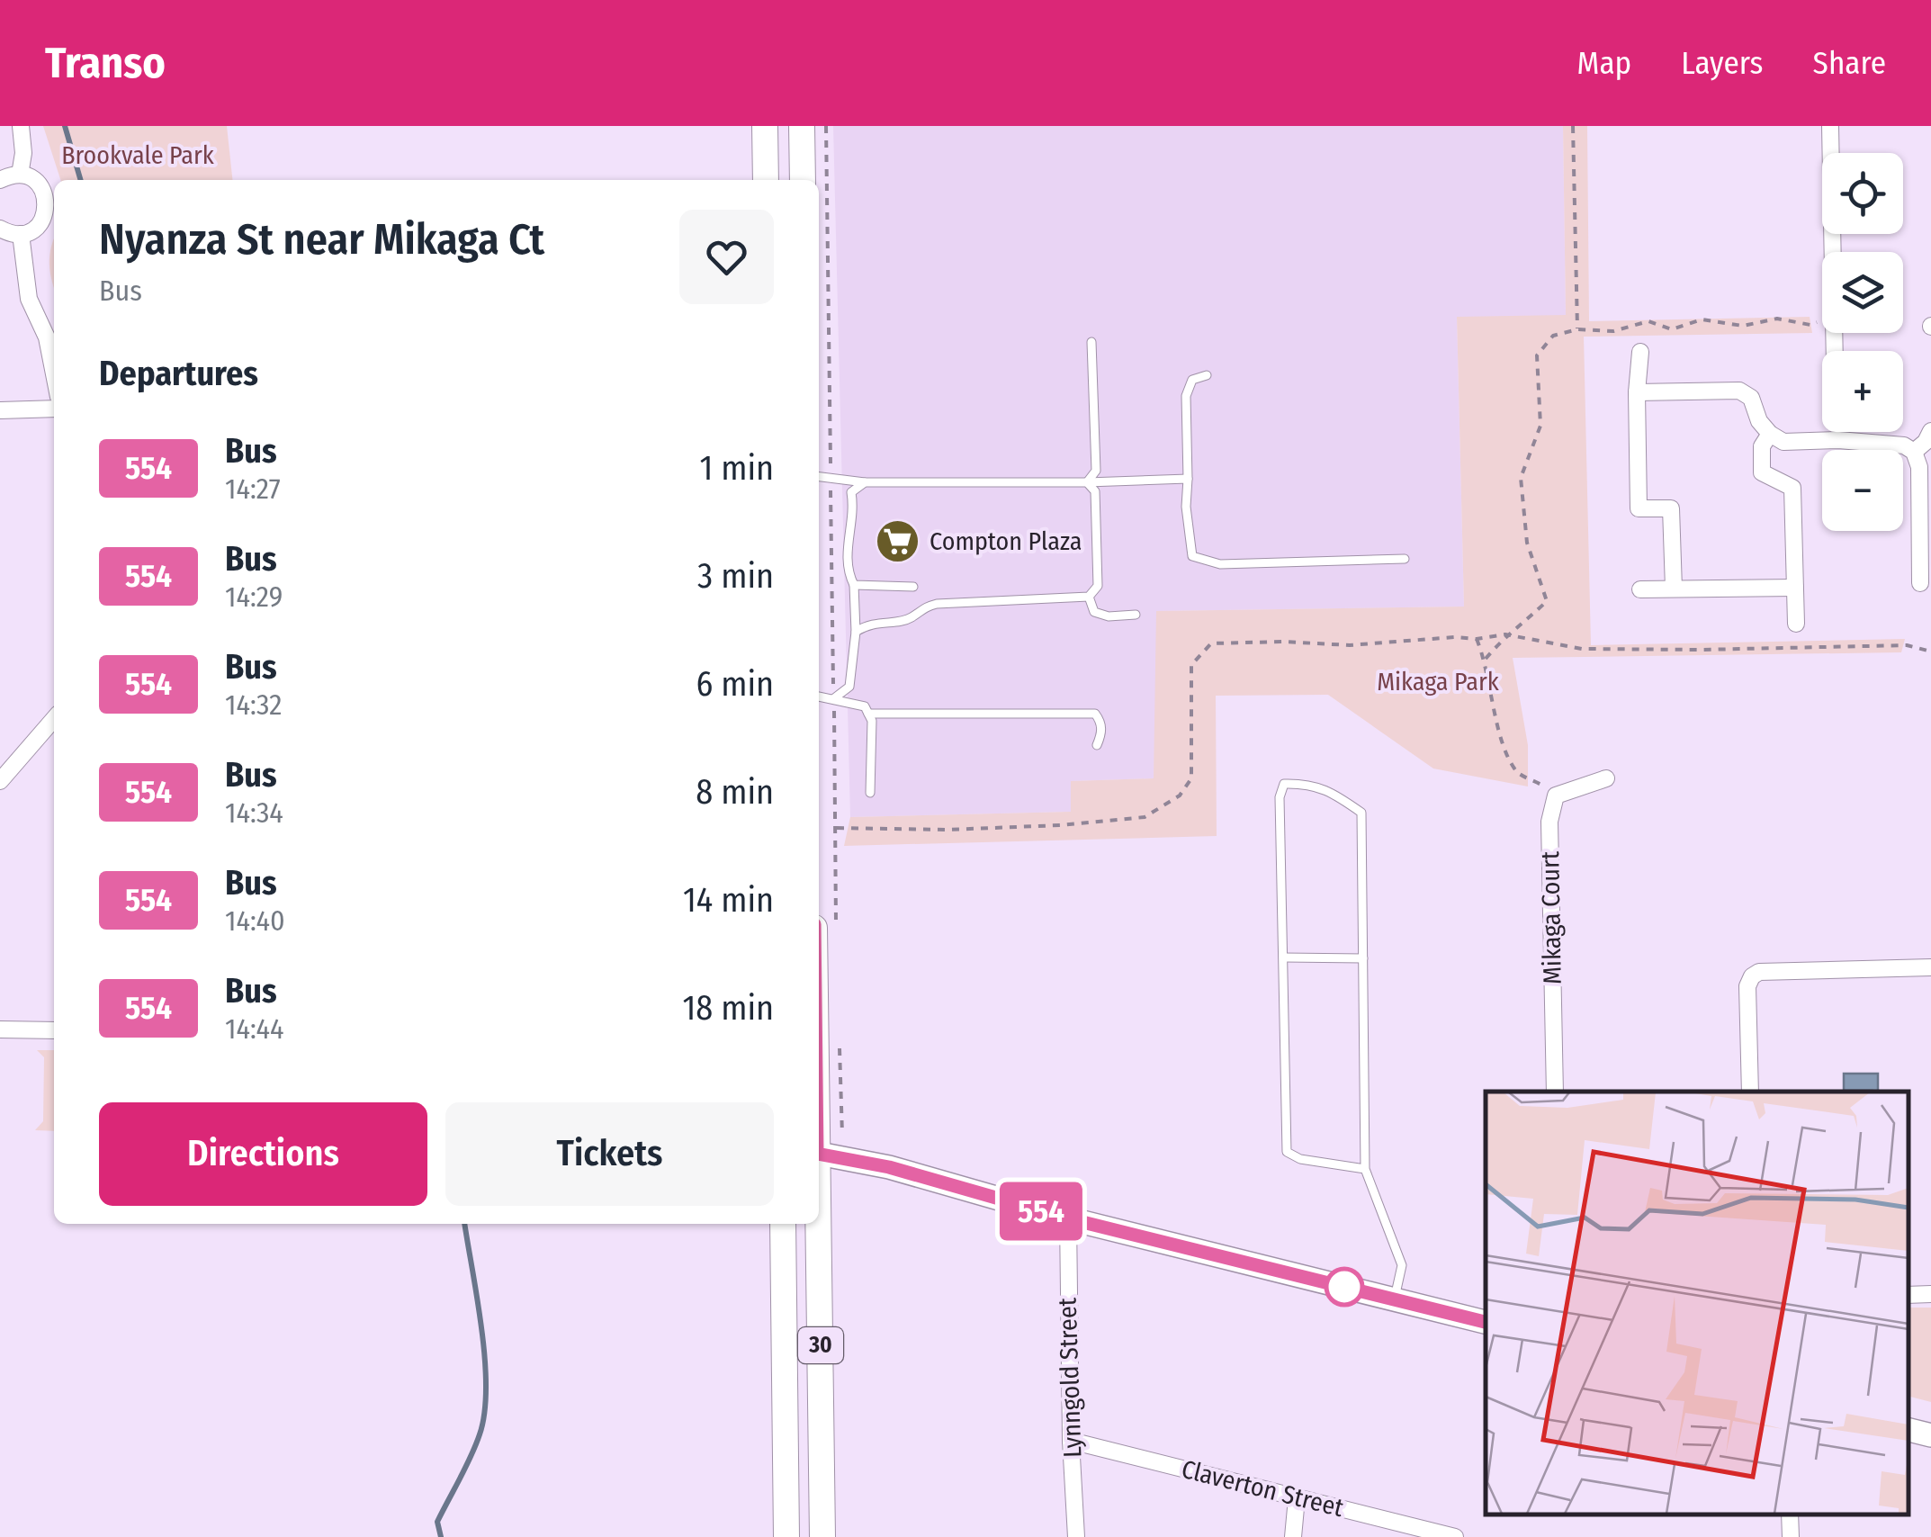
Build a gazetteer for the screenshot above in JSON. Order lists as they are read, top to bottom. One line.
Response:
{"streets":{"main road":["30"],"street":["Mikaga Court","Lynngold Street","Claverton Street"]},"crossings":[["Lynngold Street","Claverton Street"]],"parks":["Brookvale Park","Mikaga Park"],"places":{"supermarket":["Compton Plaza"]},"lines":["bus line 554"],"page":{"header":"Transo","nav":["Map","Layers","Share"],"on_map":"554","map_buttons":["+","−"],"heading":[["Nyanza St near Mikaga Ct","Bus"],"Departures"],"list":[{"mark":"554","name":"Bus","note":"14:27","value":"1 min"},{"mark":"554","name":"Bus","note":"14:29","value":"3 min"},{"mark":"554","name":"Bus","note":"14:32","value":"6 min"},{"mark":"554","name":"Bus","note":"14:34","value":"8 min"},{"mark":"554","name":"Bus","note":"14:40","value":"14 min"},{"mark":"554","name":"Bus","note":"14:44","value":"18 min"}],"buttons":["Directions","Tickets"]}}
